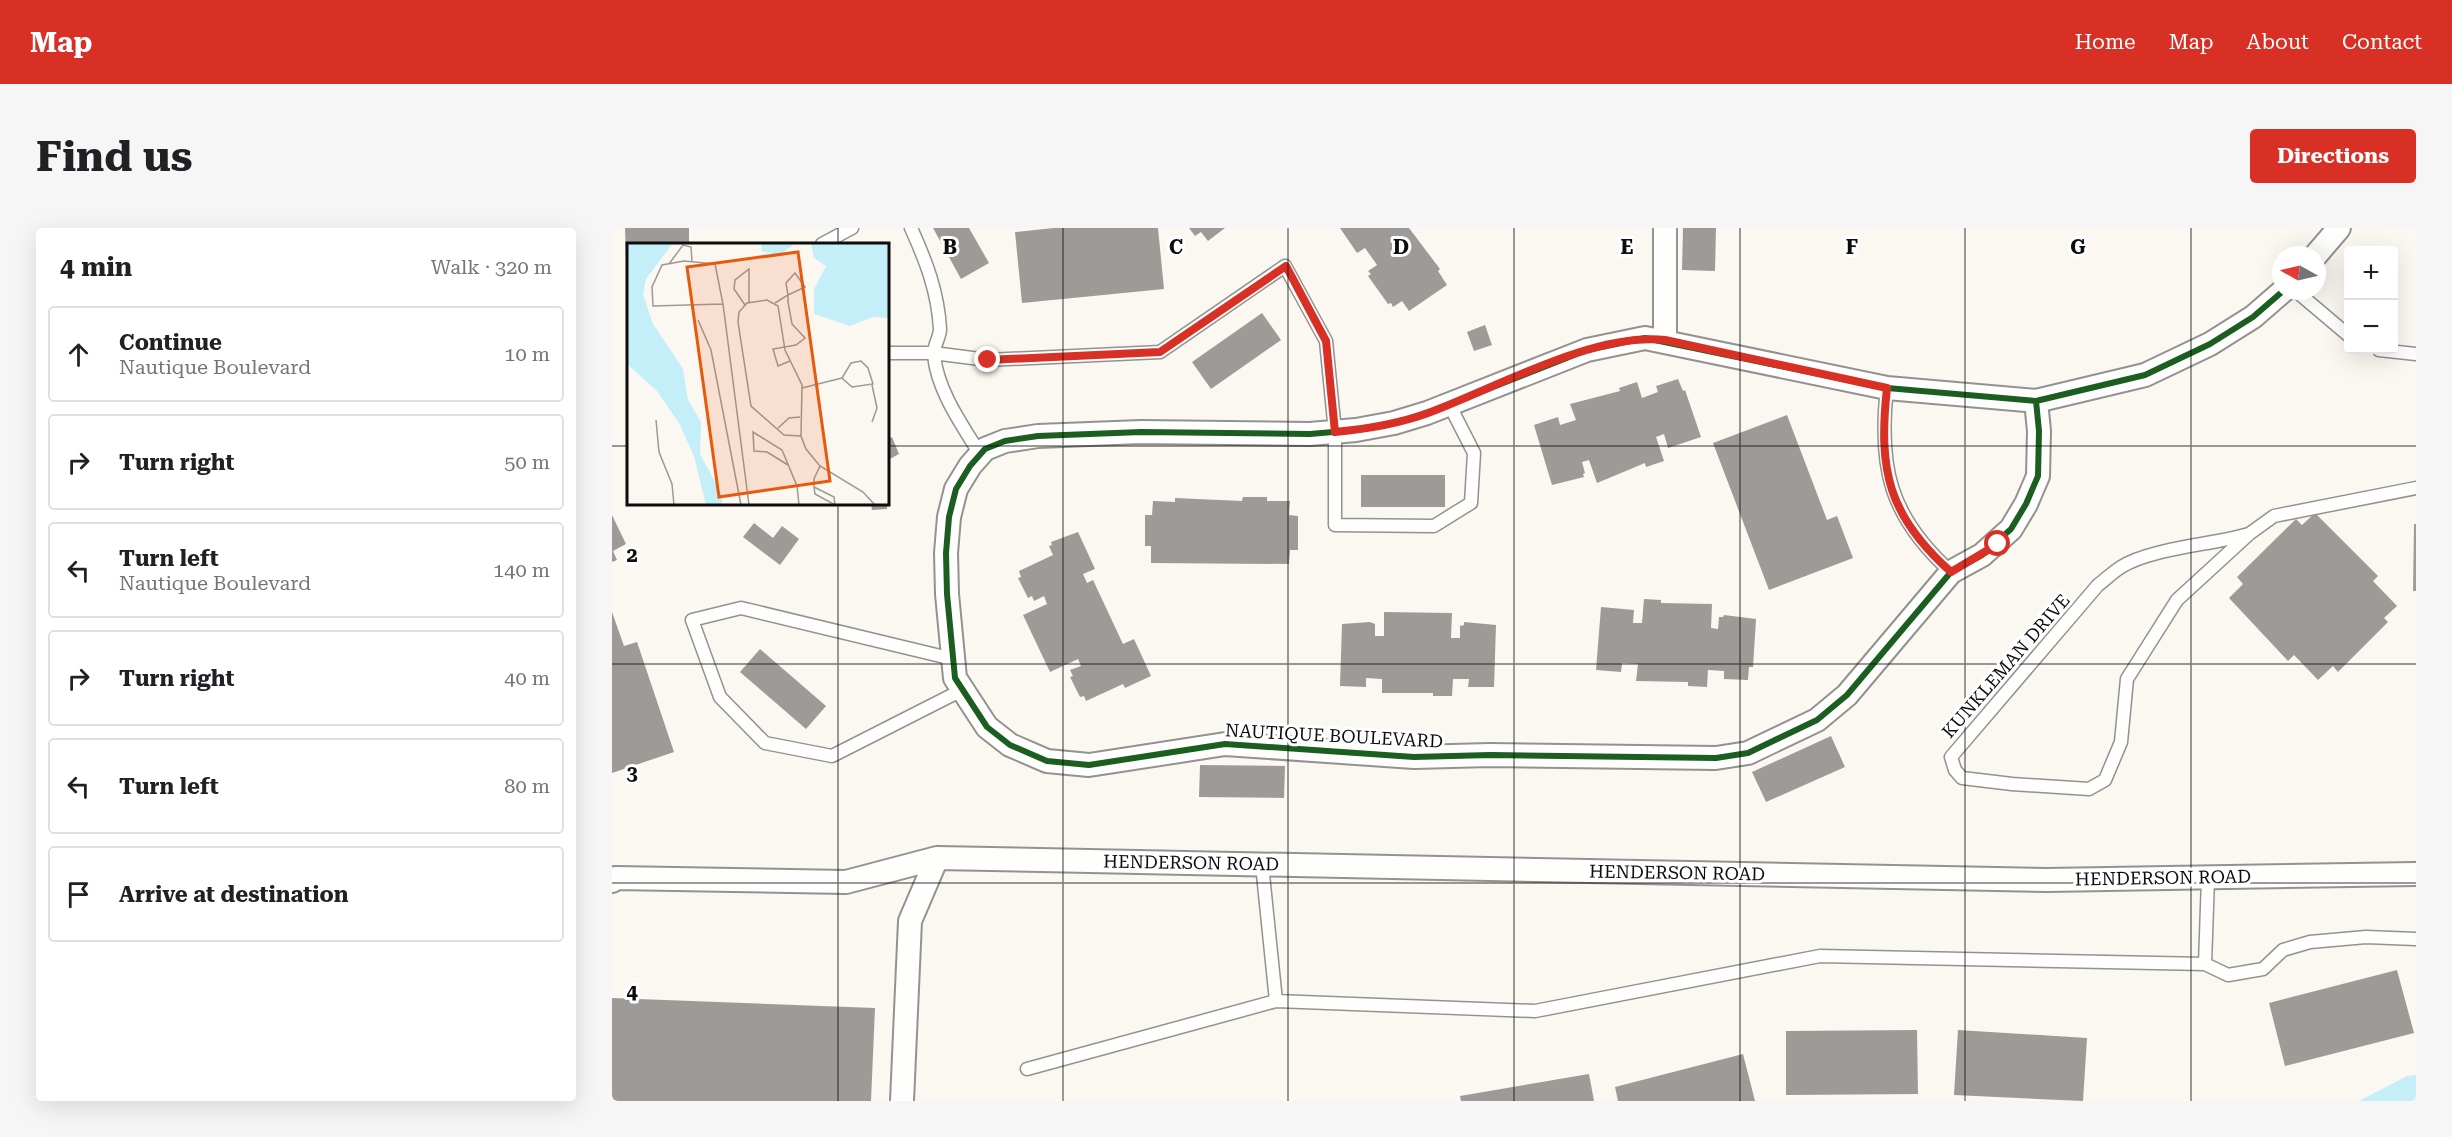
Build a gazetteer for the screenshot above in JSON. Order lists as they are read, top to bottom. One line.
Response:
{"streets":{"street":["NAUTIQUE BOULEVARD","HENDERSON ROAD"],"lane":["KUNKLEMAN DRIVE"]},"north":"left","page":{"header":"Map","nav":["Home","Map","About","Contact"],"buttons":"Directions","title":"Find us","heading":["4 min","Walk · 320 m"],"map_buttons":["+","−"],"list":[["Continue","Nautique Boulevard","10 m"],["Turn right","50 m"],["Turn left","Nautique Boulevard","140 m"],["Turn right","40 m"],["Turn left","80 m"],"Arrive at destination"]},"grid":{"columns":["B","C","D","E","F","G"],"rows":["2","3","4"]}}
